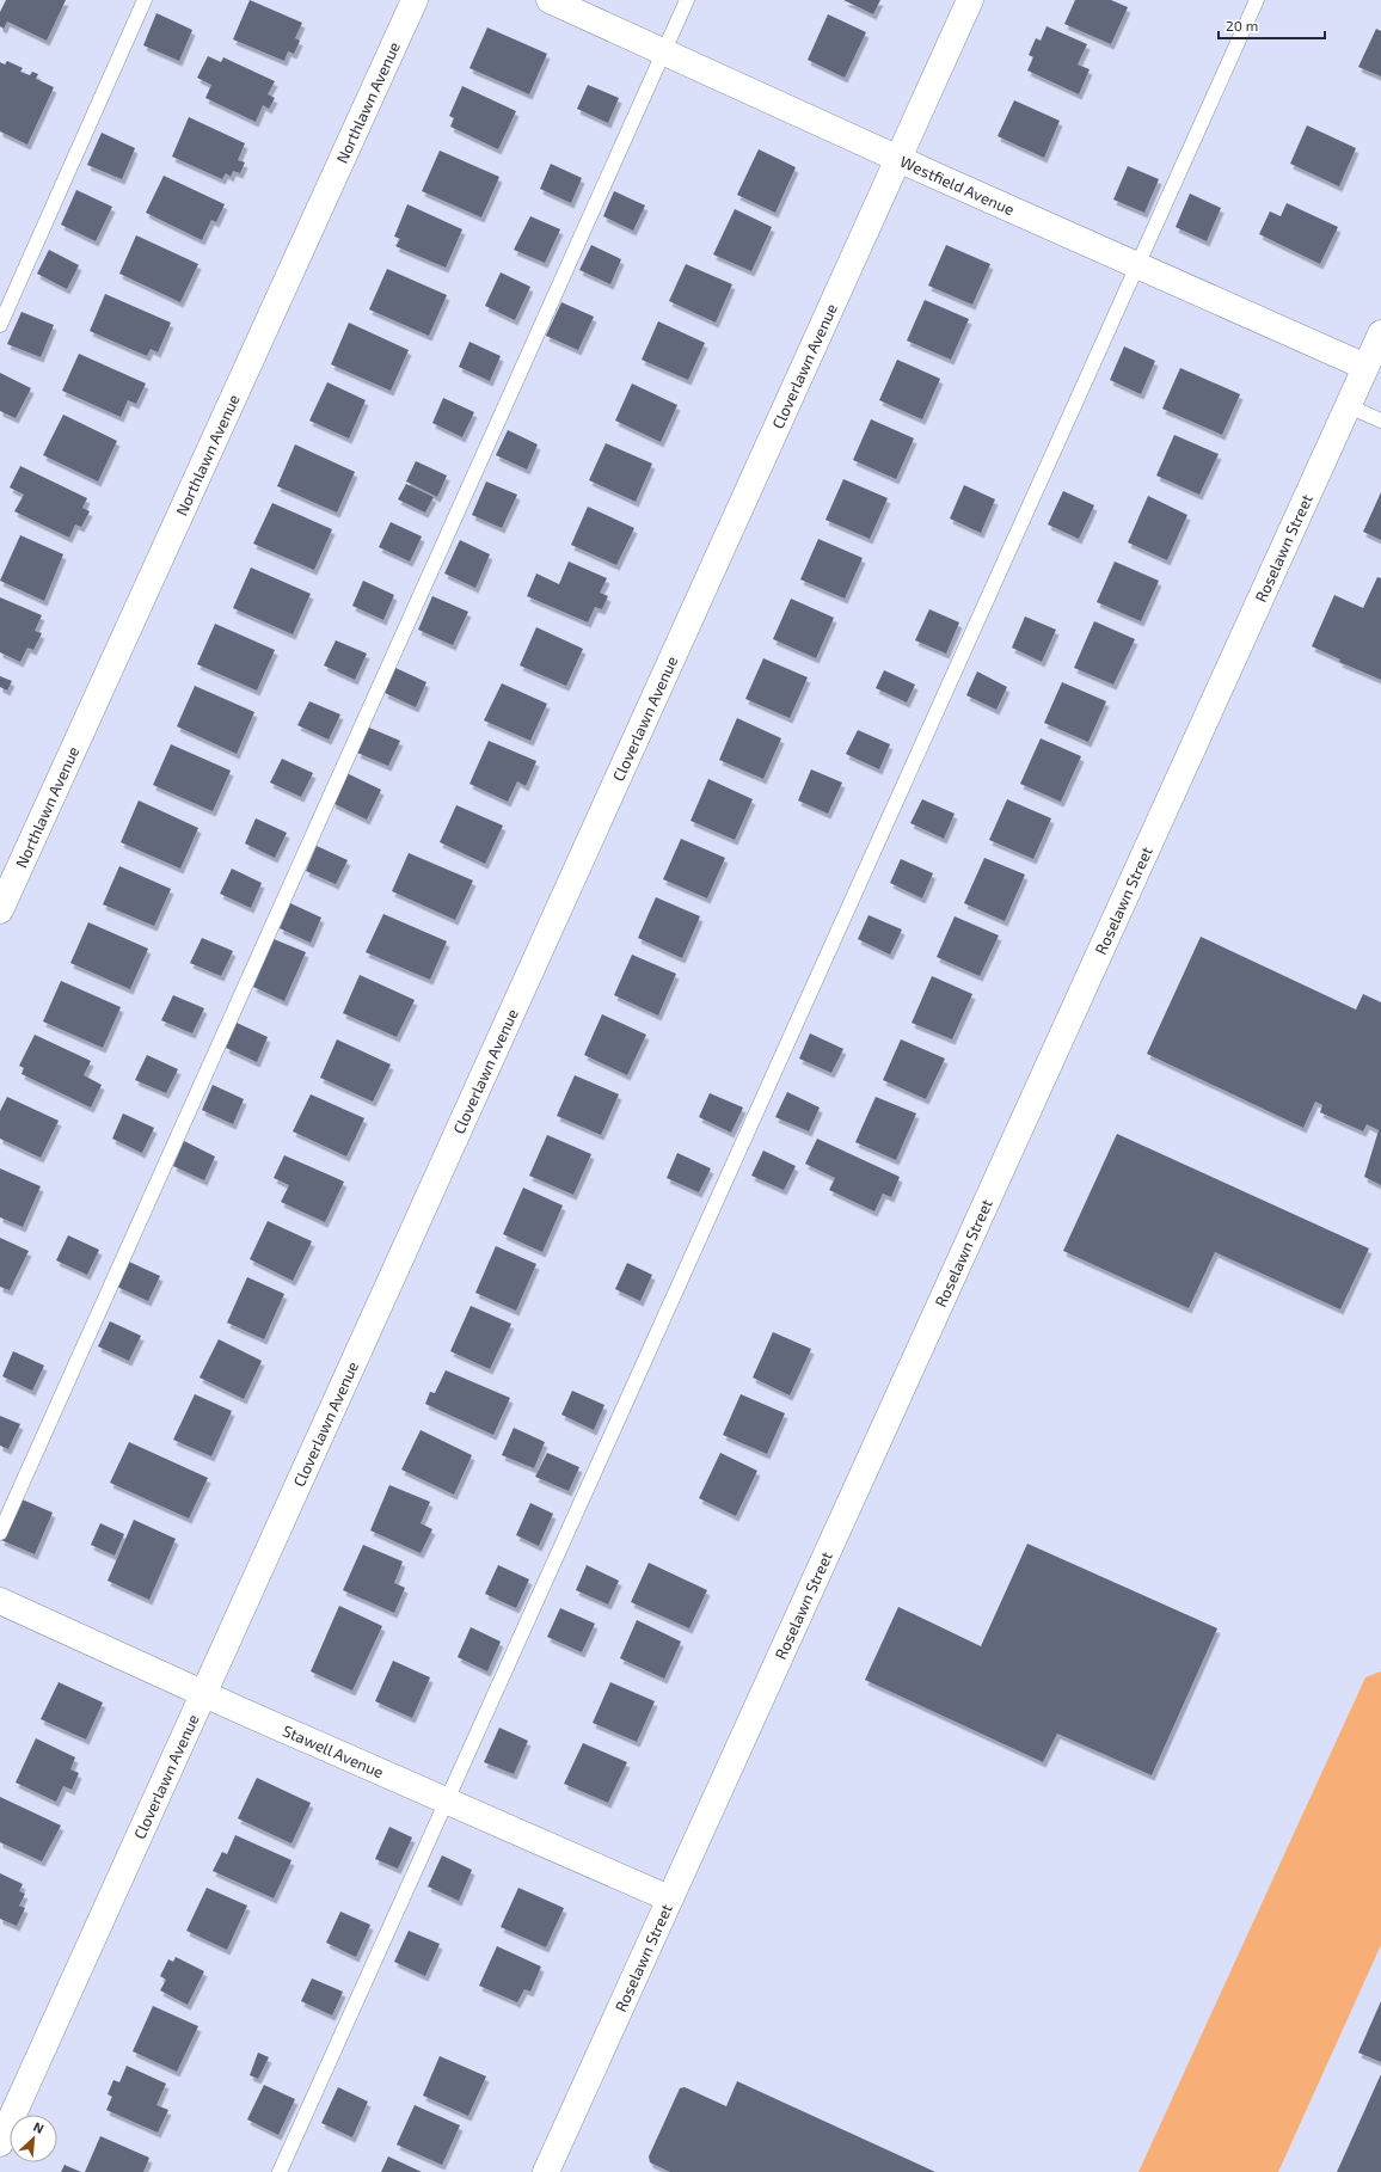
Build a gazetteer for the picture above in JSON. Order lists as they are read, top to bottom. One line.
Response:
{"streets":{"street":["Northlawn Avenue","Westfield Avenue","Cloverlawn Avenue","Roselawn Street","Stawell Avenue"]},"crossings":[["Westfield Avenue","Cloverlawn Avenue"],["Westfield Avenue","Roselawn Street"],["Cloverlawn Avenue","Stawell Avenue"],["Roselawn Street","Stawell Avenue"]],"scale_bar":"20 m","north":"top right"}
